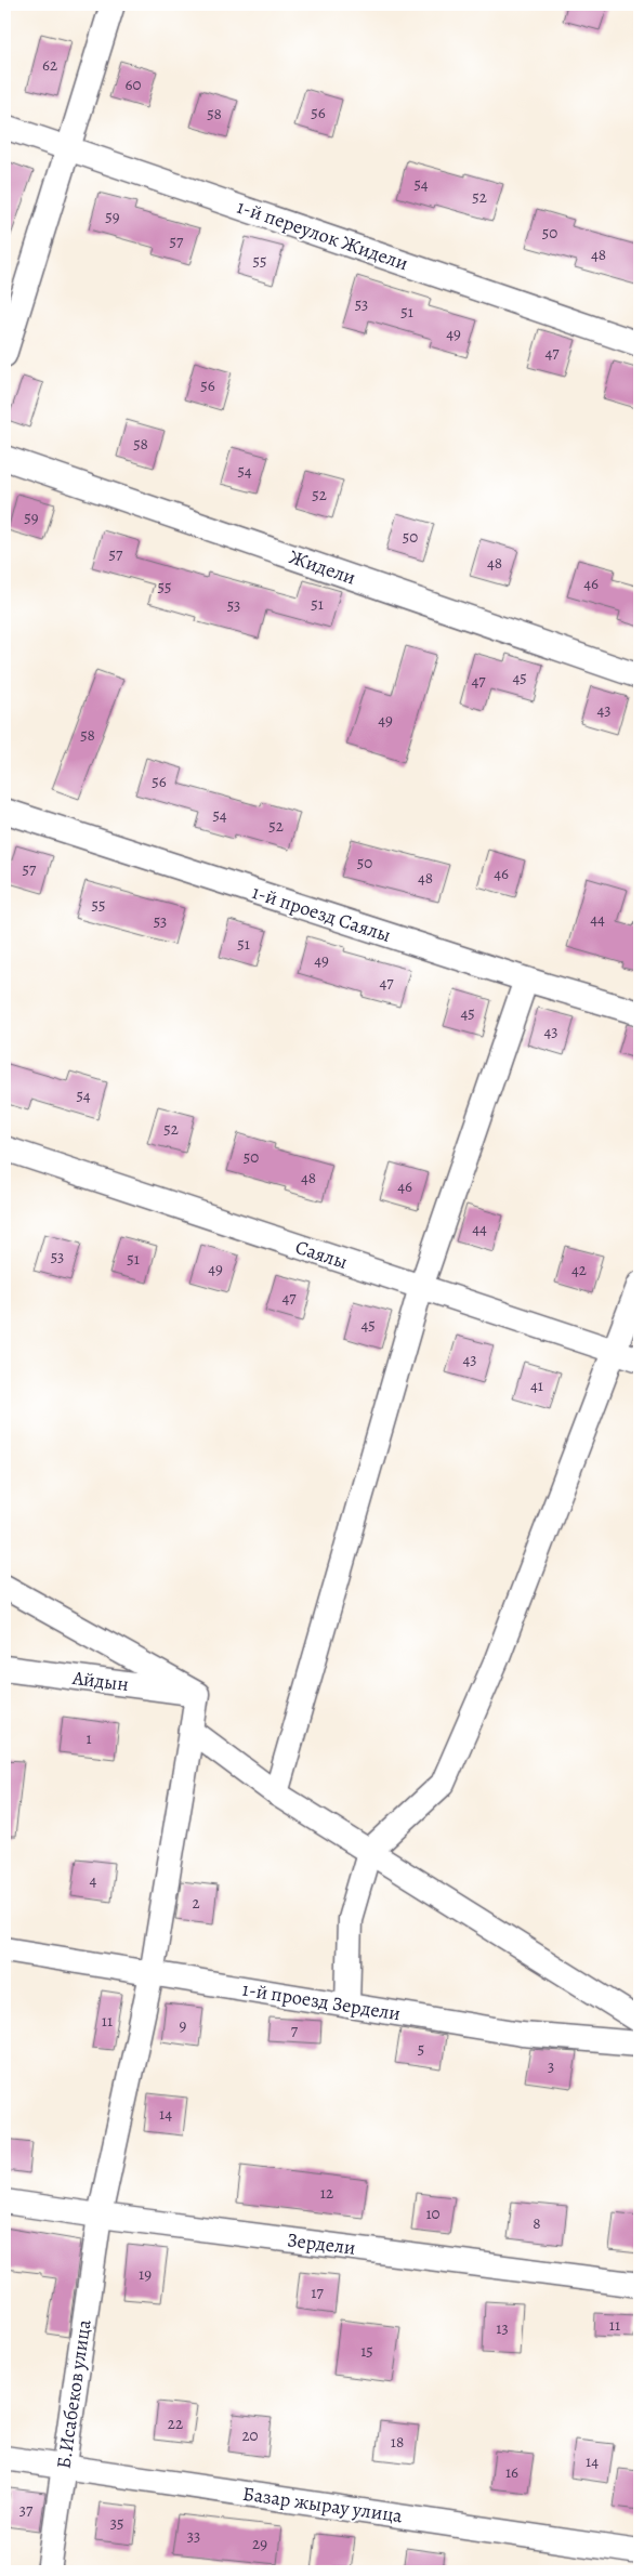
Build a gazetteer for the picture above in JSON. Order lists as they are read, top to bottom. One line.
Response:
{"streets":{"street":["1-й переулок Жидели","Жидели","1-й проезд Саялы","Саялы","Айдын","1-й проезд Зердели","Зердели","Б.Исабеков улица","Базар жырау улица"]},"crossings":[["Айдын","Б.Исабеков улица"],["1-й проезд Зердели","Б.Исабеков улица"],["Зердели","Б.Исабеков улица"],["Б.Исабеков улица","Базар жырау улица"]],"house_numbers":["62","60","56","58","54","52","59","50","57","48","55","53","51","49","47","56","58","54","52","59","50","57","48","46","55","51","53","45","47","43","49","58","56","54","52","50","57","46","48","55","44","53","51","49","47","45","43","54","52","50","48","46","44","53","51","49","42","47","45","43","41","1","4","2","11","9","7","5","3","14","12","10","8","19","17","11","13","15","22","20","18","14","16","37","35","33","29"]}
